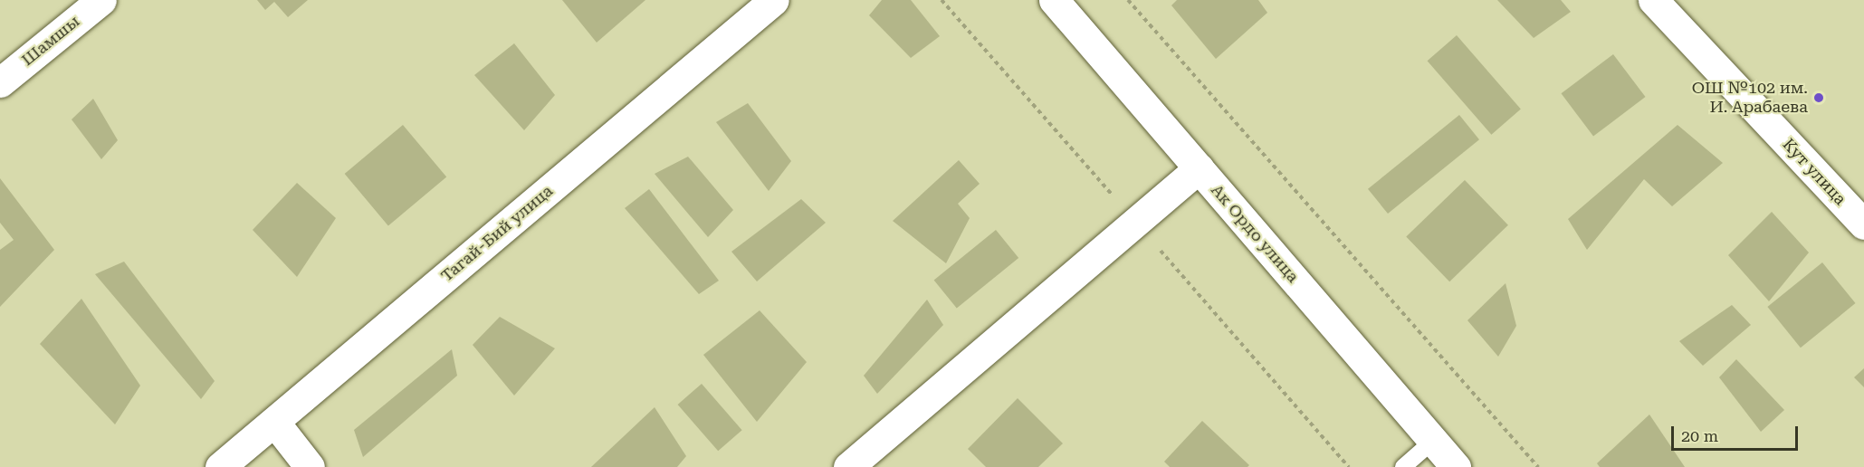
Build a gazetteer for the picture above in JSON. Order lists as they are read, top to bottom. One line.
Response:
{"streets":{"street":["Шамшы","Кут улица","Тагай-Бий улица","Ак Ордо улица"]},"places":["ОШ №102 им. И. Арабаева"],"scale_bar":"20 m"}
